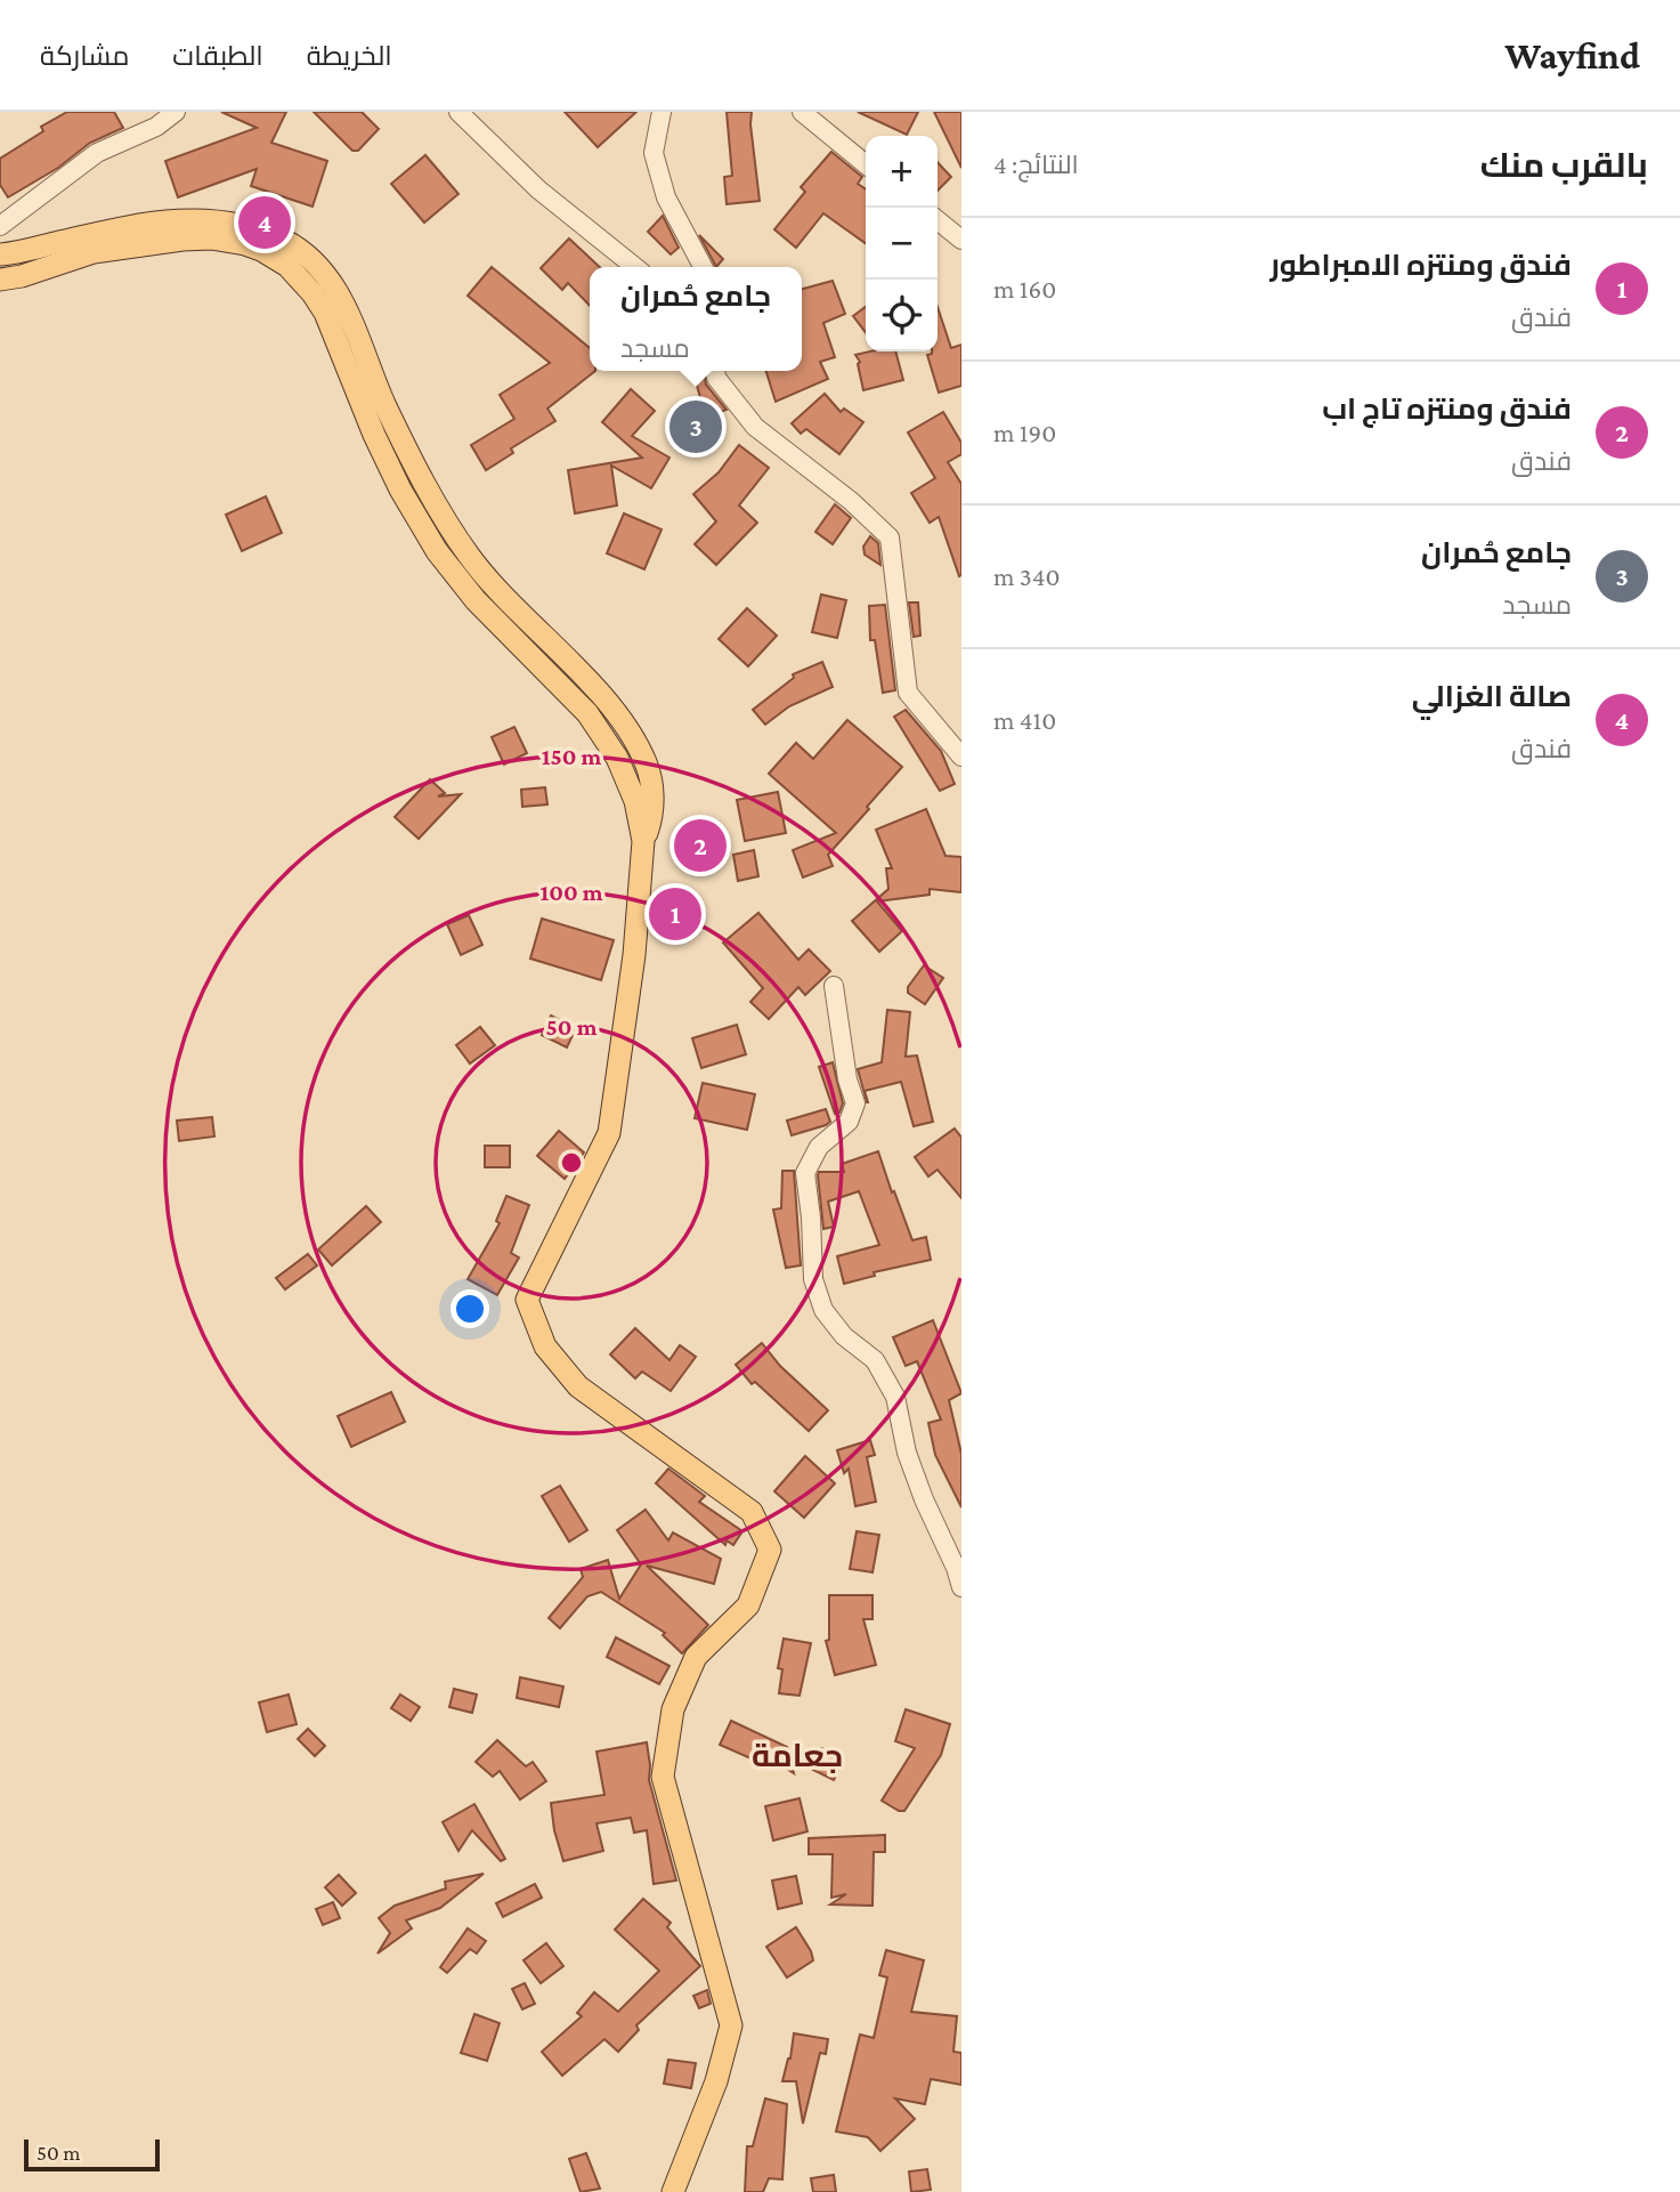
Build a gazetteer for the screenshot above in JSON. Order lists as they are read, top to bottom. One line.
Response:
{"districts":["جعامة"],"scale_bar":"50 m","page":{"header":"Wayfind","nav":["الخريطة","الطبقات","مشاركة"],"heading":["بالقرب منك","النتائج: 4"],"map_buttons":["+","−"],"pins":["4","3","2","1"],"list":[{"mark":"1","name":"فندق ومنتزه الامبراطور","note":"فندق","value":"160 m"},{"mark":"2","name":"فندق ومنتزه تاج اب","note":"فندق","value":"190 m"},{"mark":"3","name":"جامع حُمران","note":"مسجد","value":"340 m"},{"mark":"4","name":"صالة الغزالي","note":"فندق","value":"410 m"}],"popup":["جامع حُمران","مسجد"],"scale":"50 m"},"rings":["150 m","100 m","50 m"]}
